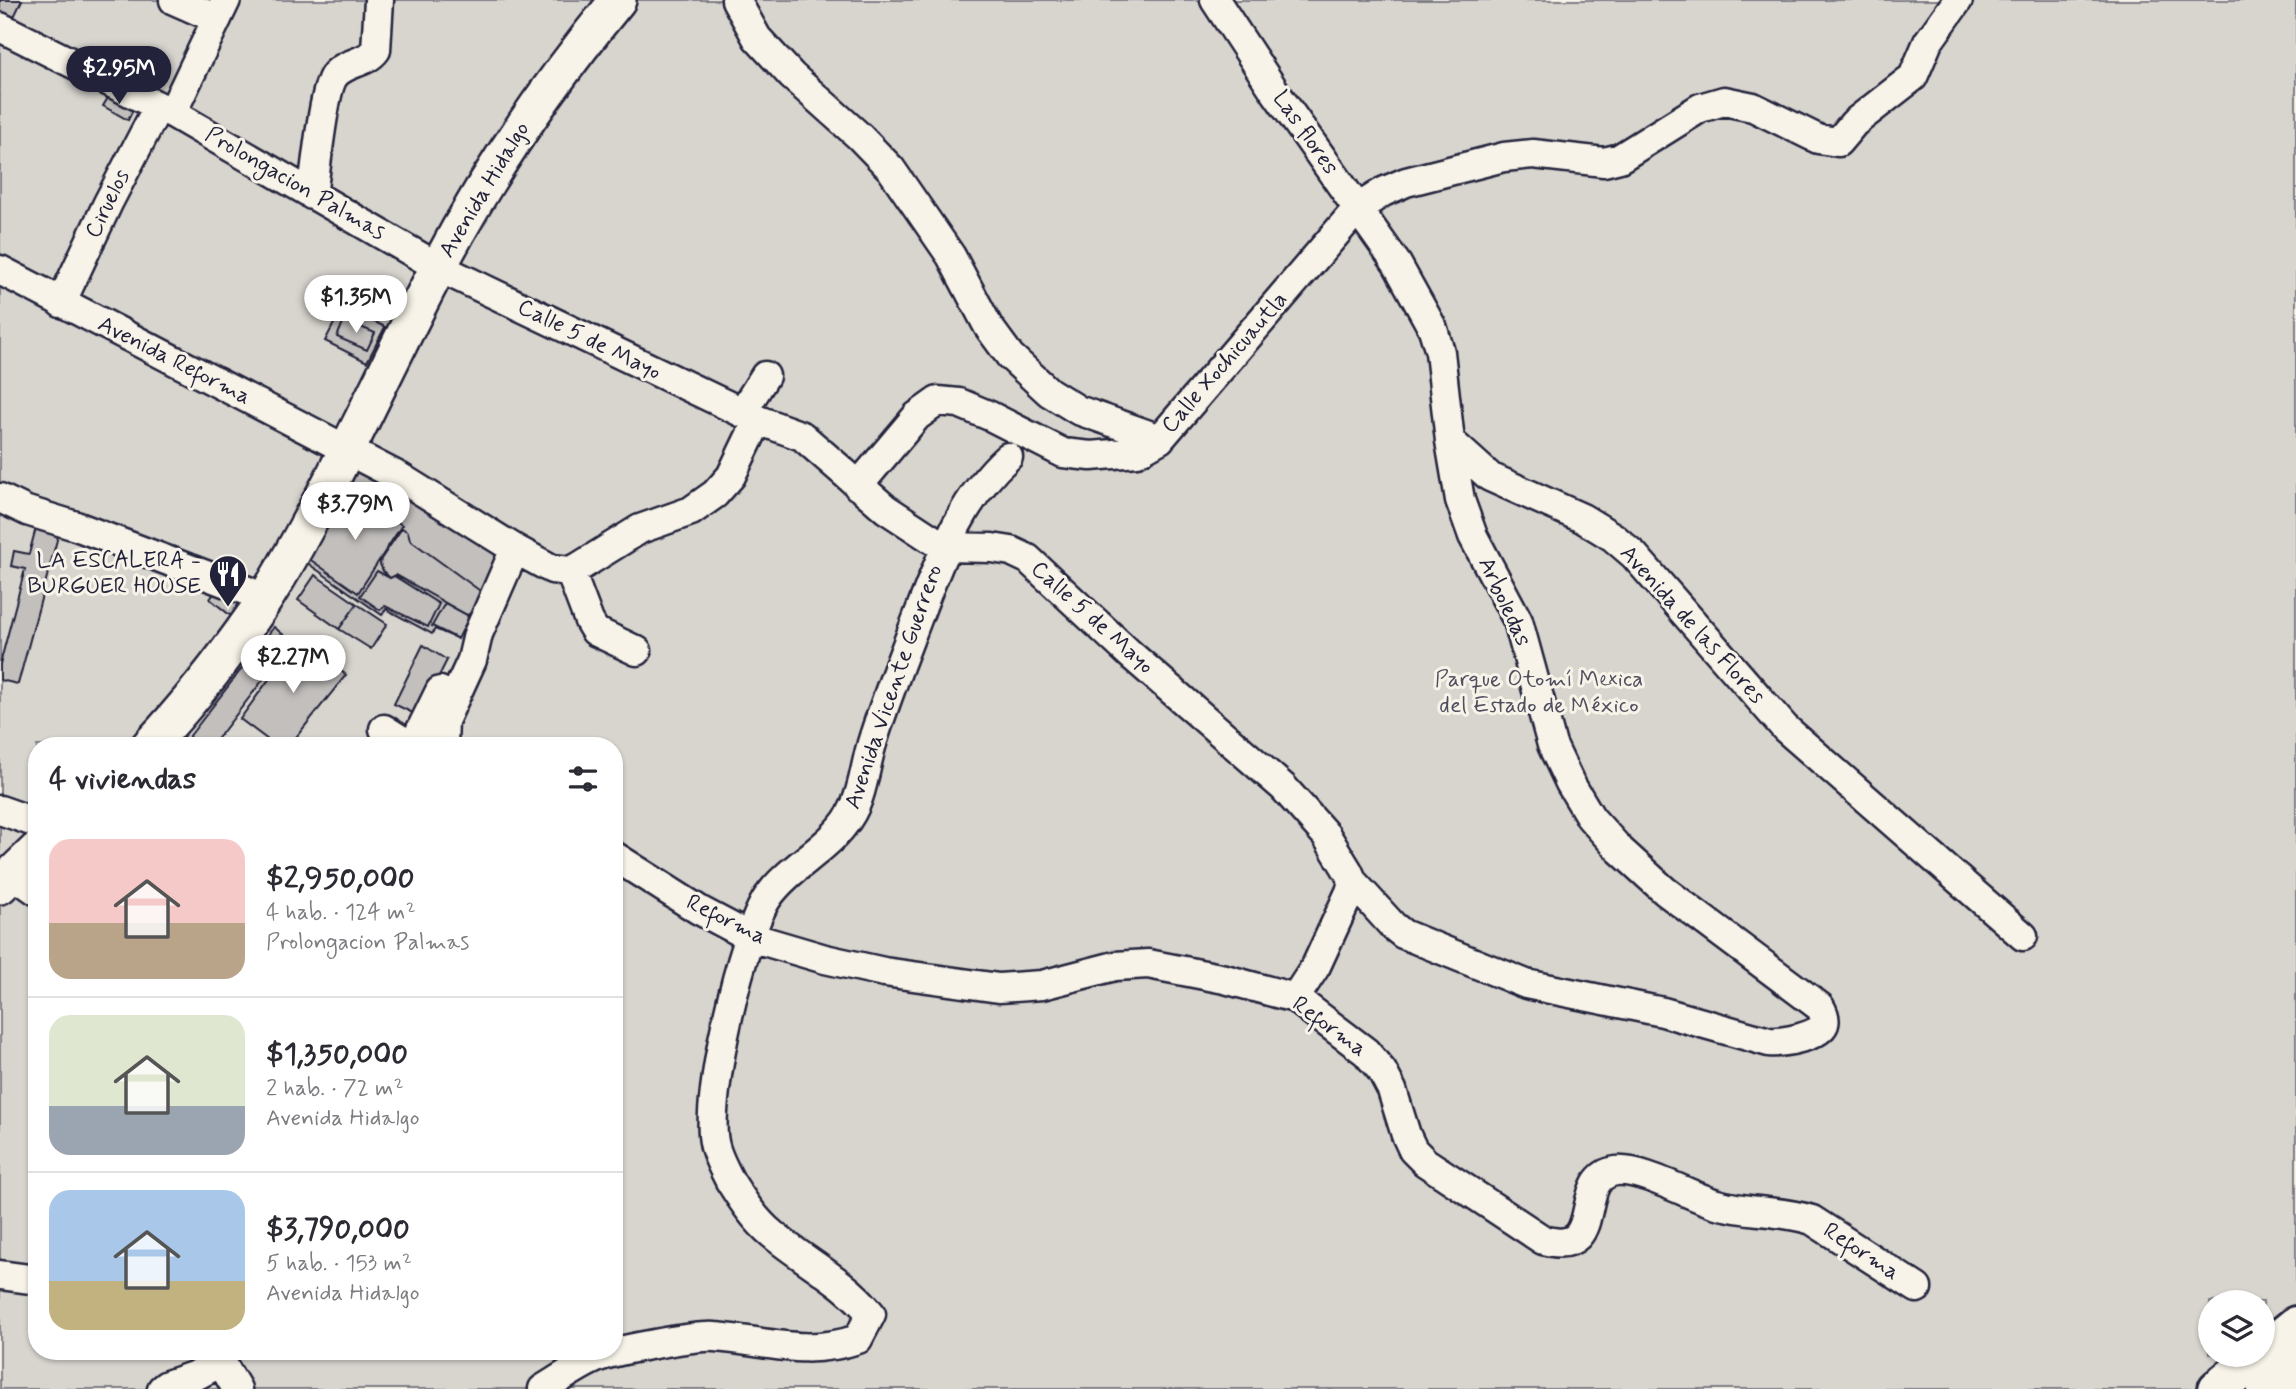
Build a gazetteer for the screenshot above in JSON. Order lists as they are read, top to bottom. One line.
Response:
{"streets":{"main road":["Avenida Hidalgo"],"street":["Las flores","Prolongacion Palmas","Ciruelos","Calle 5 de Mayo","Avenida Reforma","Calle Xochicuautla","Arboledas","Avenida de las Flores","Avenida Vicente Guerrero","Reforma"]},"crossings":[["Las flores","Calle Xochicuautla"],["Las flores","Arboledas"],["Las flores","Avenida de las Flores"],["Prolongacion Palmas","Avenida Hidalgo"],["Prolongacion Palmas","Ciruelos"],["Prolongacion Palmas","Calle 5 de Mayo"],["Avenida Hidalgo","Calle 5 de Mayo"],["Avenida Hidalgo","Avenida Reforma"],["Ciruelos","Avenida Reforma"],["Calle 5 de Mayo","Calle Xochicuautla"],["Calle 5 de Mayo","Arboledas"],["Calle 5 de Mayo","Avenida Vicente Guerrero"],["Arboledas","Avenida de las Flores"],["Avenida Vicente Guerrero","Reforma"]],"parks":["Parque Otomí Mexica del Estado de México"],"places":{"restaurant":["LA ESCALERA - BURGUER HOUSE"]},"page":{"price":["$2.95M","$1.35M","$3.79M","$2.27M"],"heading":"4 viviendas","list":[{"name":"$2,950,000","note":"4 hab. · 124 m² · Prolongacion Palmas"},{"name":"$1,350,000","note":"2 hab. · 72 m² · Avenida Hidalgo"},{"name":"$3,790,000","note":"5 hab. · 153 m² · Avenida Hidalgo"}]}}
